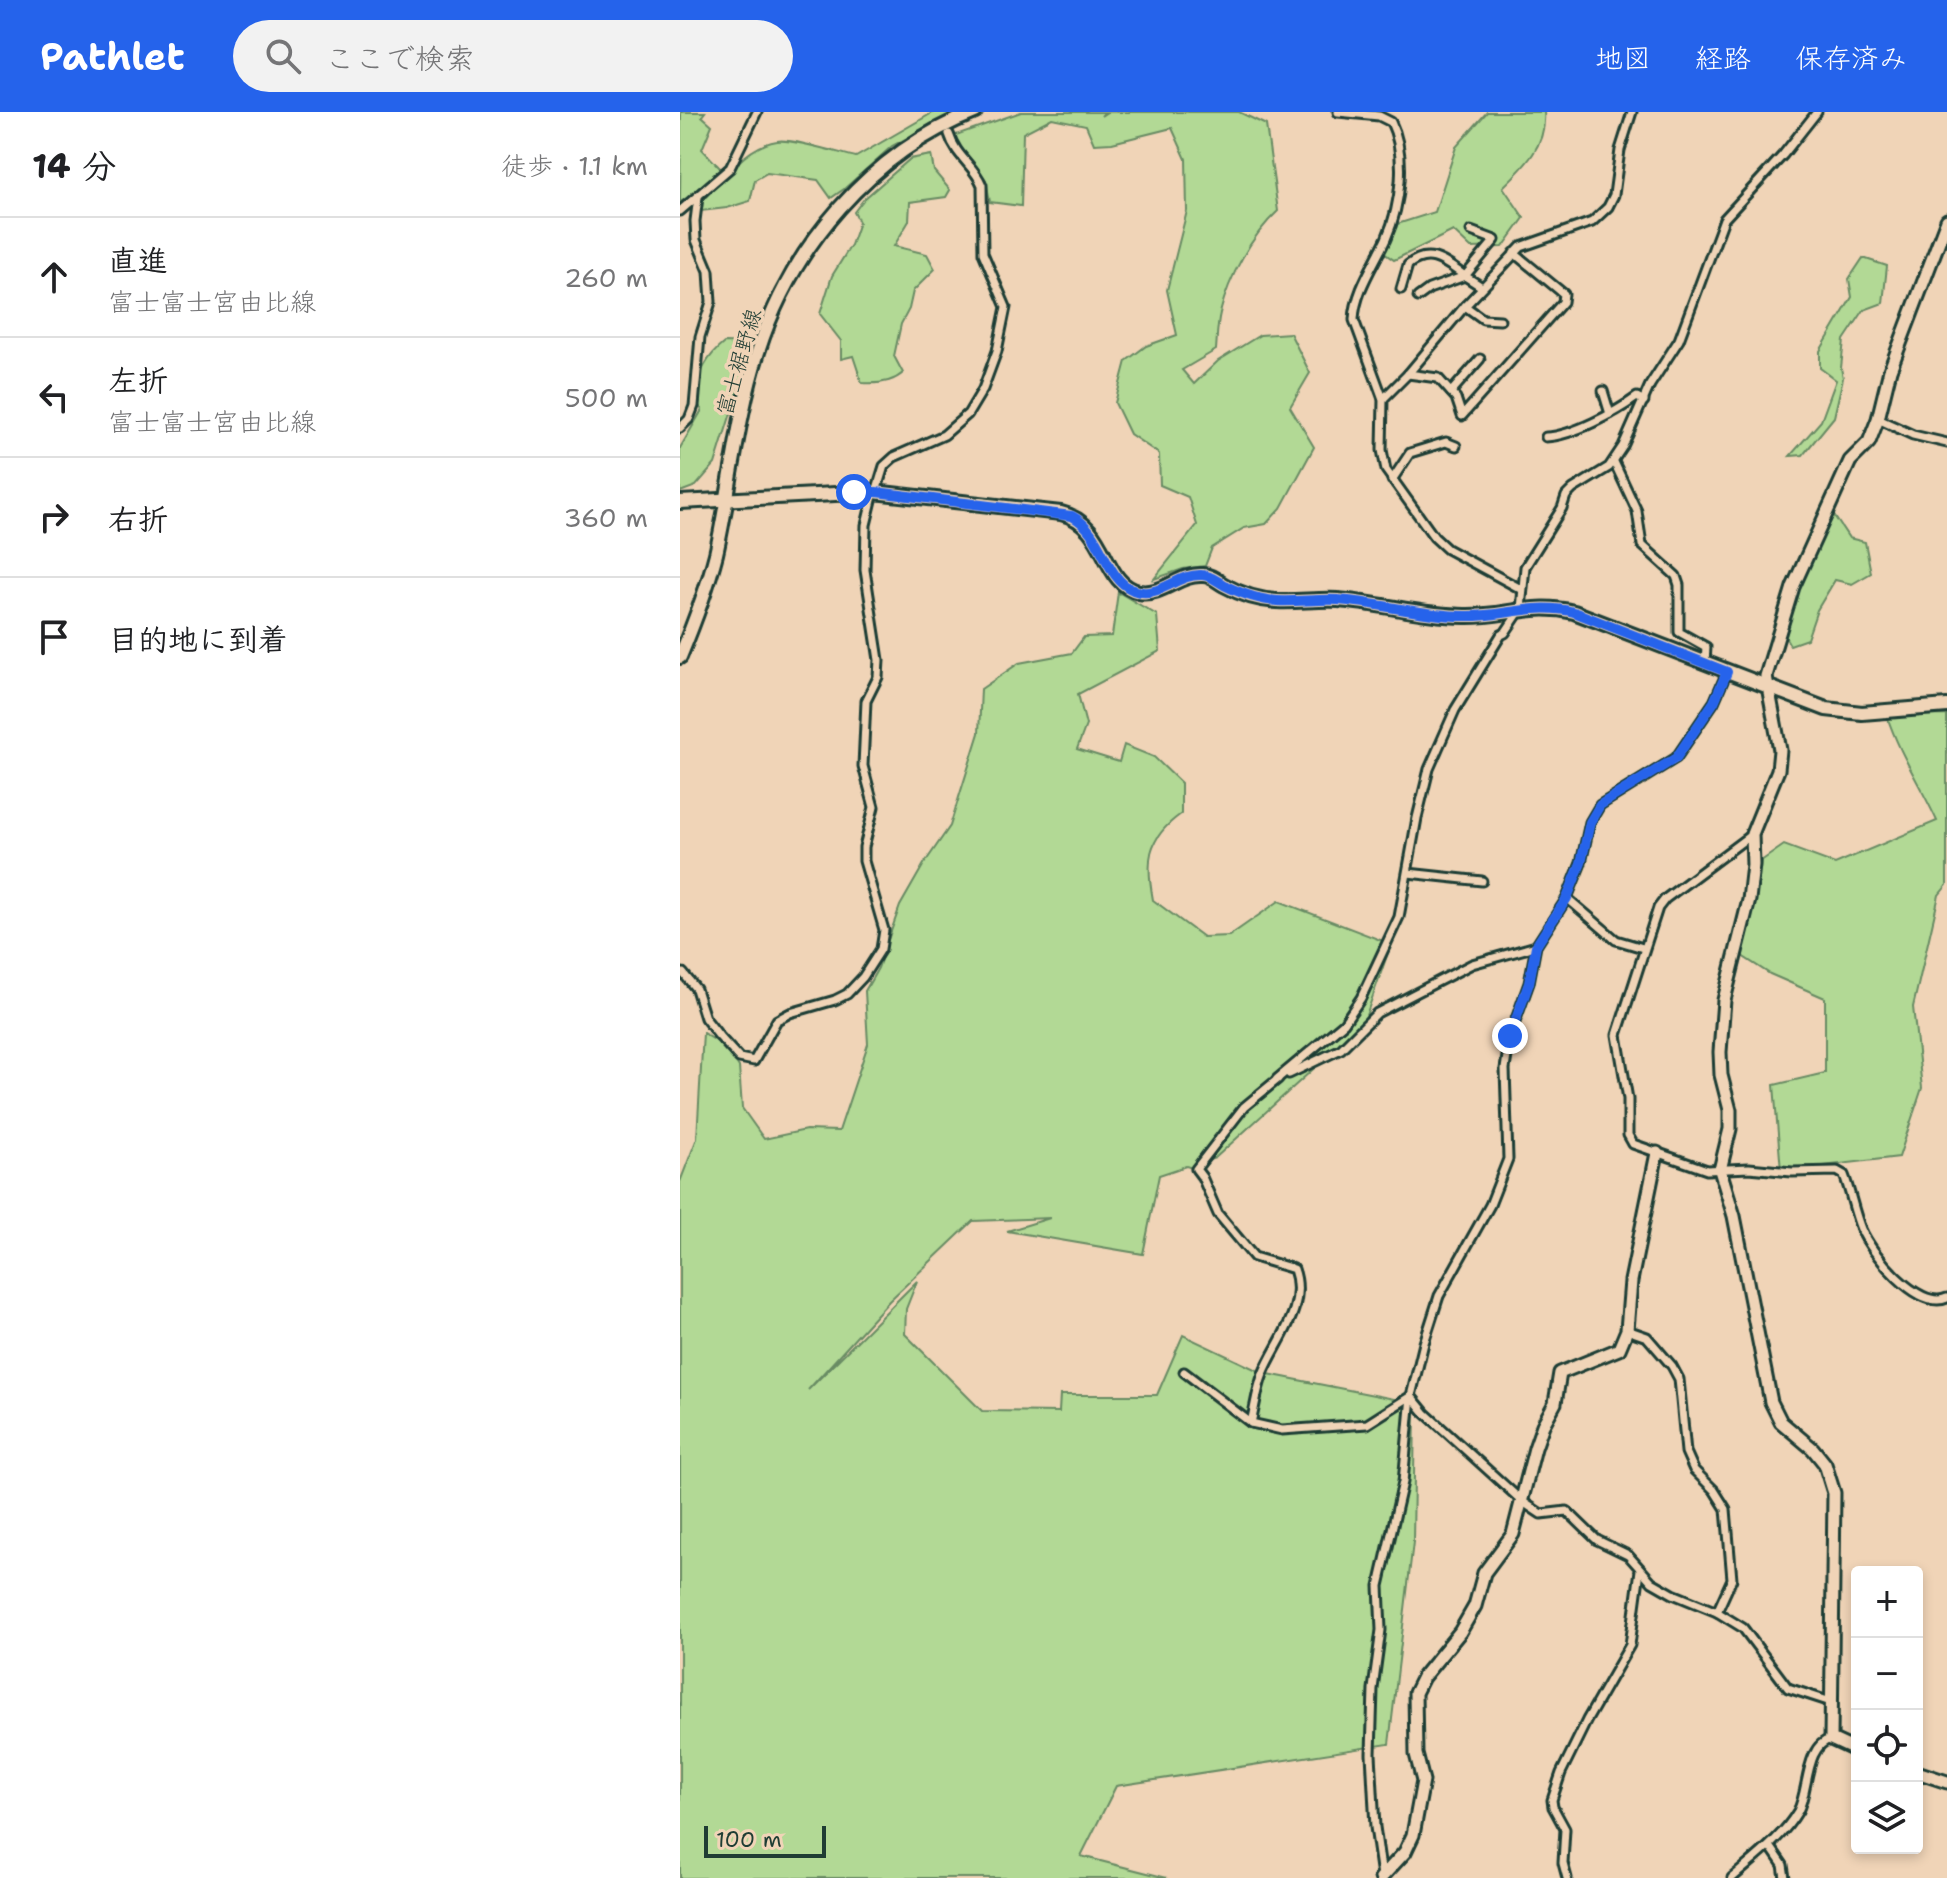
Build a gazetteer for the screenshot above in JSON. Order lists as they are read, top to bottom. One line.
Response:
{"streets":{"main road":["富士裾野線"]},"scale_bar":"100 m","page":{"header":"Pathlet","search":"ここで検索","nav":["地図","経路","保存済み"],"heading":["14 分","徒歩 · 1.1 km"],"list":[["直進","富士富士宮由比線","260 m"],["左折","富士富士宮由比線","500 m"],["右折","360 m"],"目的地に到着"],"map_buttons":["+","−"],"scale":"100 m"}}
